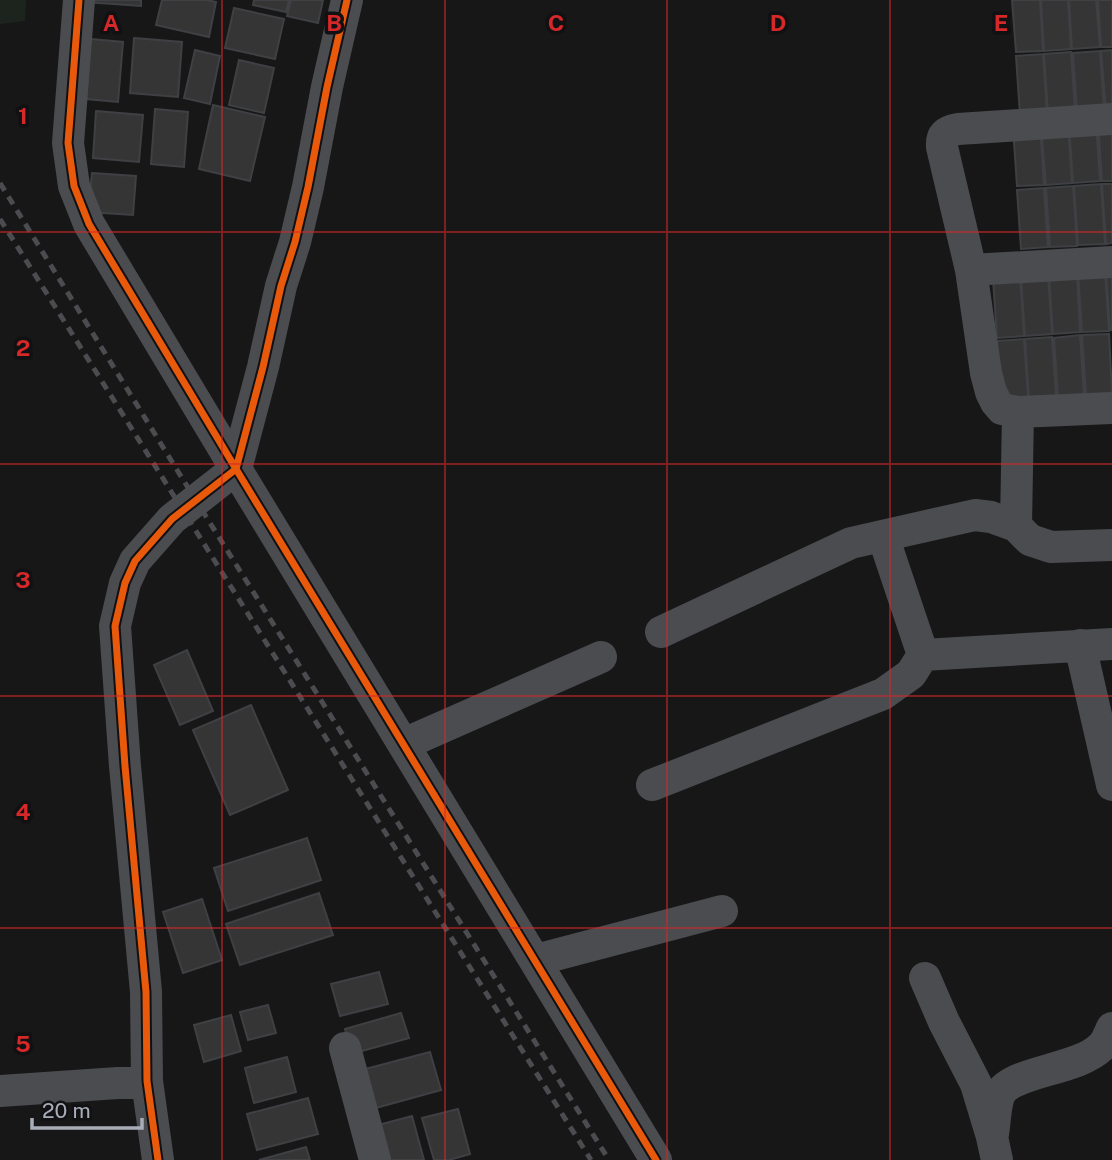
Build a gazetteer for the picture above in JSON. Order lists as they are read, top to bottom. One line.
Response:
{"scale_bar":"20 m","grid":{"columns":["A","B","C","D","E"],"rows":["1","2","3","4","5"]}}
